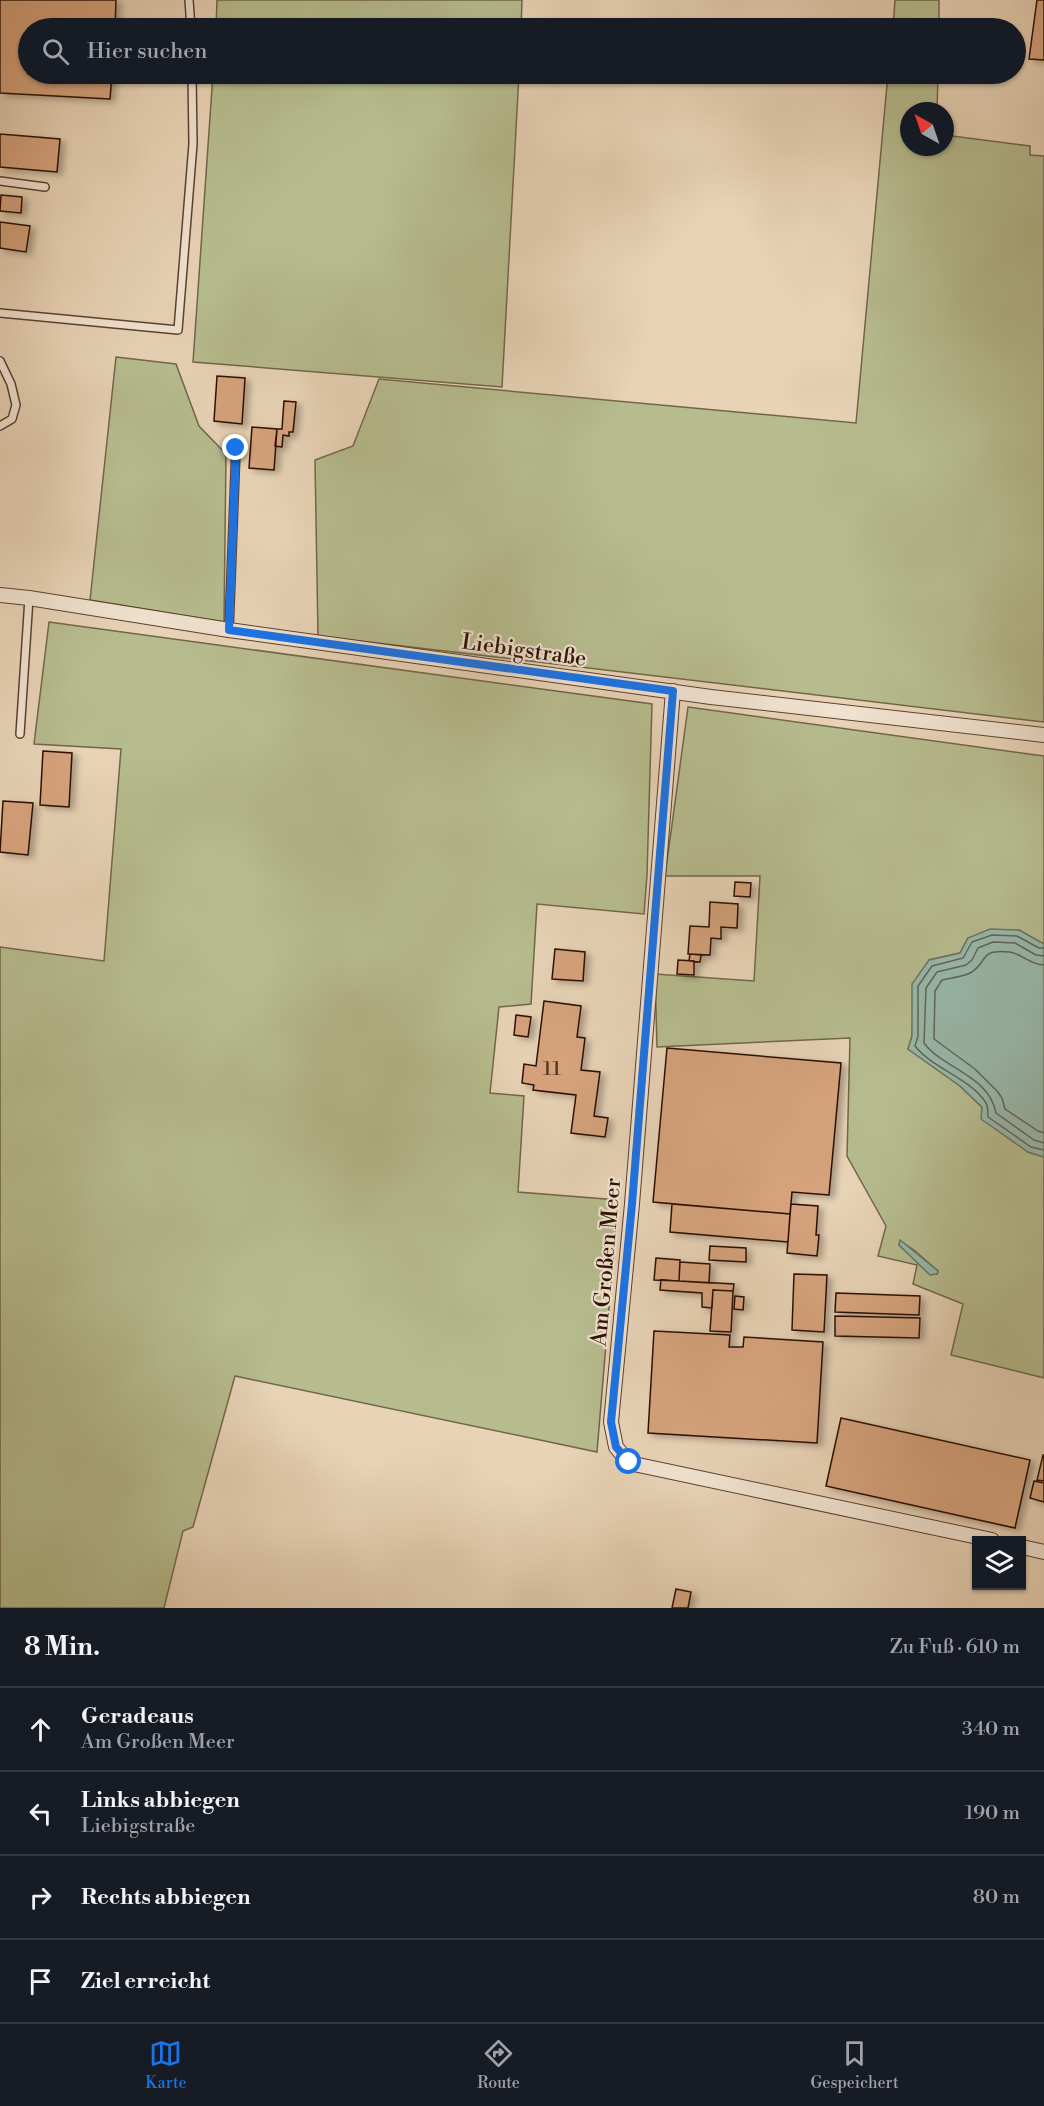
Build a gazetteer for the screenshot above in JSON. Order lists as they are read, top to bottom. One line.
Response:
{"streets":{"street":["Liebigstraße","Am Großen Meer"]},"crossings":[["Liebigstraße","Am Großen Meer"]],"house_numbers":["11"],"north":"top left","page":{"search":"Hier suchen","heading":["8 Min.","Zu Fuß · 610 m"],"list":[["Geradeaus","Am Großen Meer","340 m"],["Links abbiegen","Liebigstraße","190 m"],["Rechts abbiegen","80 m"],"Ziel erreicht"],"nav":["Karte","Route","Gespeichert"]}}
